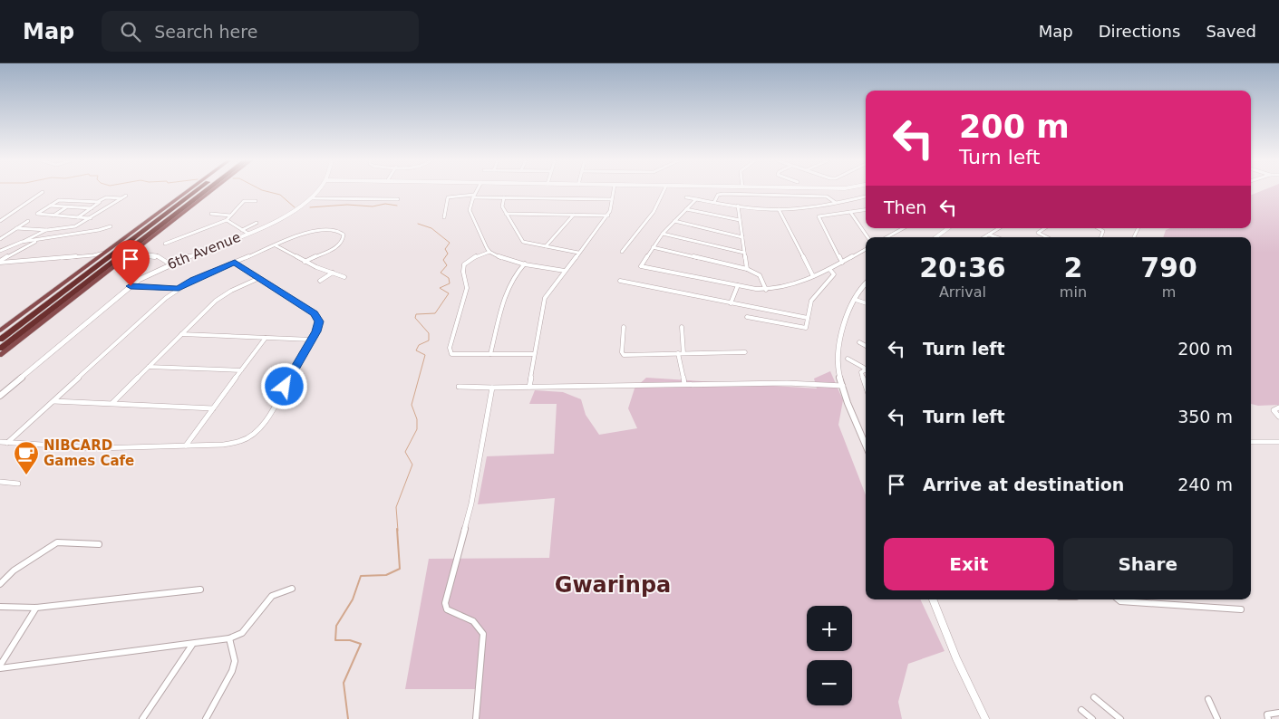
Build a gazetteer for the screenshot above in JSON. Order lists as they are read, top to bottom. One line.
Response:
{"streets":{"street":["6th Avenue"]},"districts":["Gwarinpa"],"places":{"cafe":["NIBCARD Games Cafe"]},"page":{"header":"Map","search":"Search here","nav":["Map","Directions","Saved"],"turn":["200 m","Turn left"],"then":"Then","eta":["20:36","Arrival","2","min","790","m"],"list":[{"name":"Turn left","value":"200 m"},{"name":"Turn left","value":"350 m"},{"name":"Arrive at destination","value":"240 m"}],"buttons":["Exit","Share"],"map_buttons":["+","−"]}}
